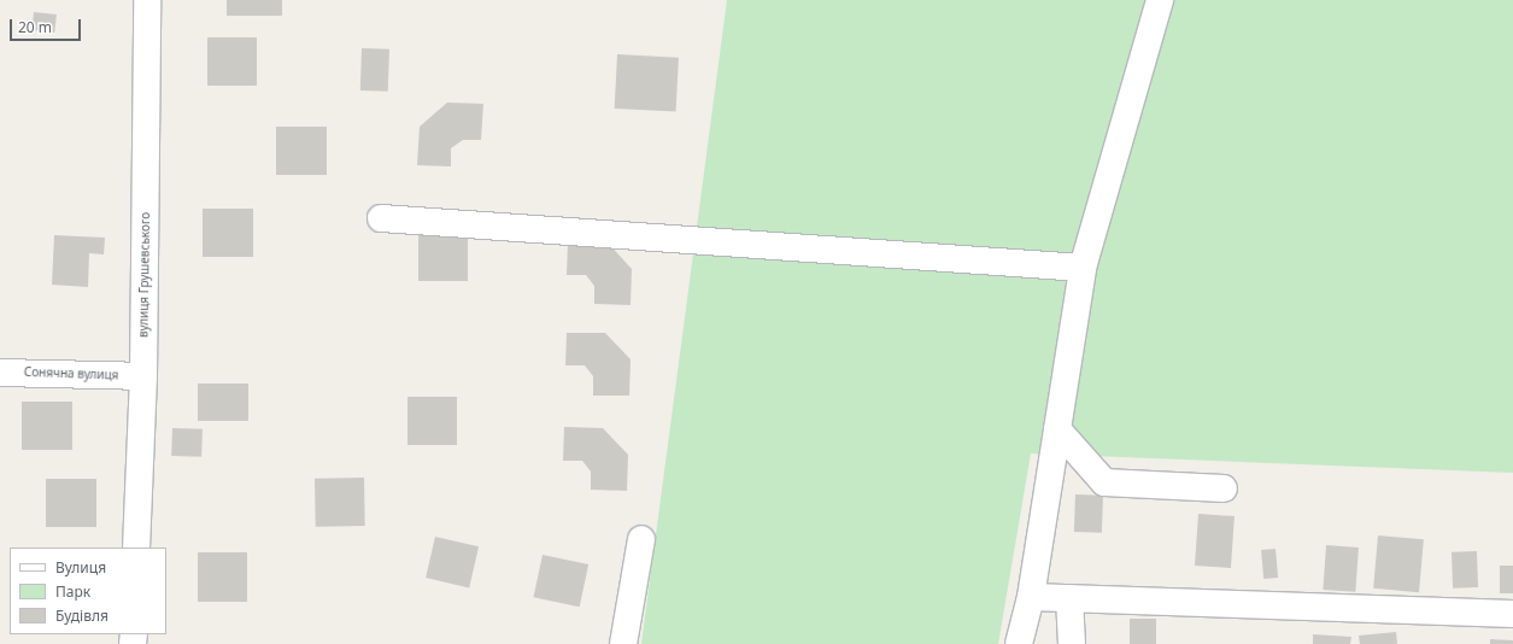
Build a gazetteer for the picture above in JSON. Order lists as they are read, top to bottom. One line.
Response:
{"streets":{"street":["вулиця Грушевського","Сонячна вулиця"]},"crossings":[["вулиця Грушевського","Сонячна вулиця"]],"legend":["Вулиця","Парк","Будівля"],"scale_bar":"20 m"}
